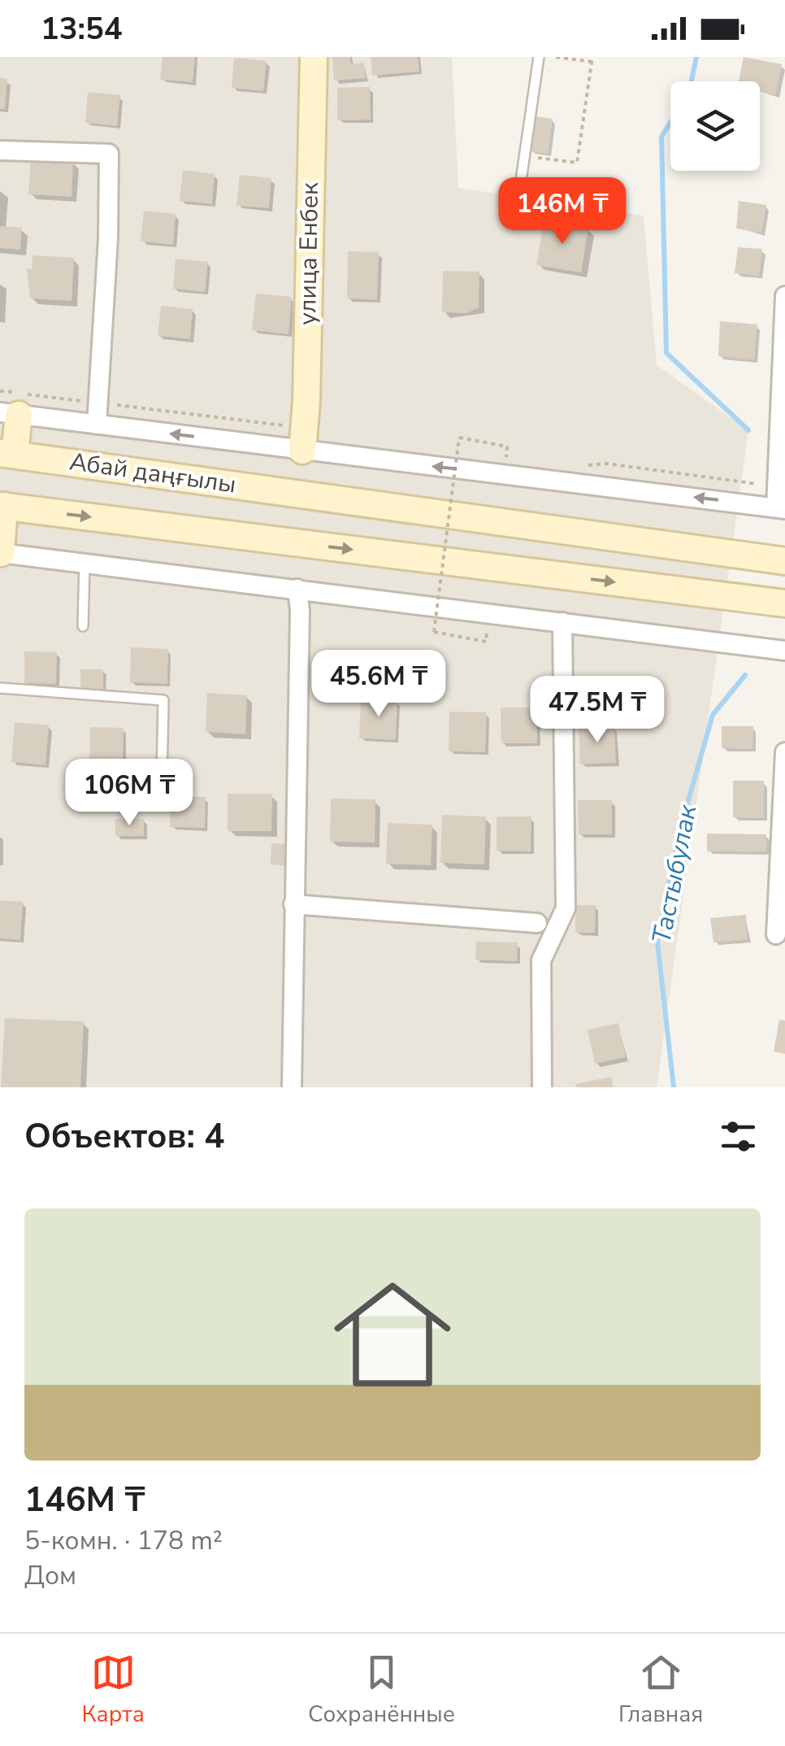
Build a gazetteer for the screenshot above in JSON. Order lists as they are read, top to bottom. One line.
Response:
{"streets":{"main road":["улица Енбек","Абай даңғылы"]},"water":["Тастыбулак"],"page":{"status":"13:54","price":["146M ₸","45.6M ₸","47.5M ₸","106M ₸"],"heading":"Объектов: 4","list":[{"name":"146M ₸","note":"5-комн. · 178 m² · Дом"}],"tabs":["Карта","Сохранённые","Главная"]}}
